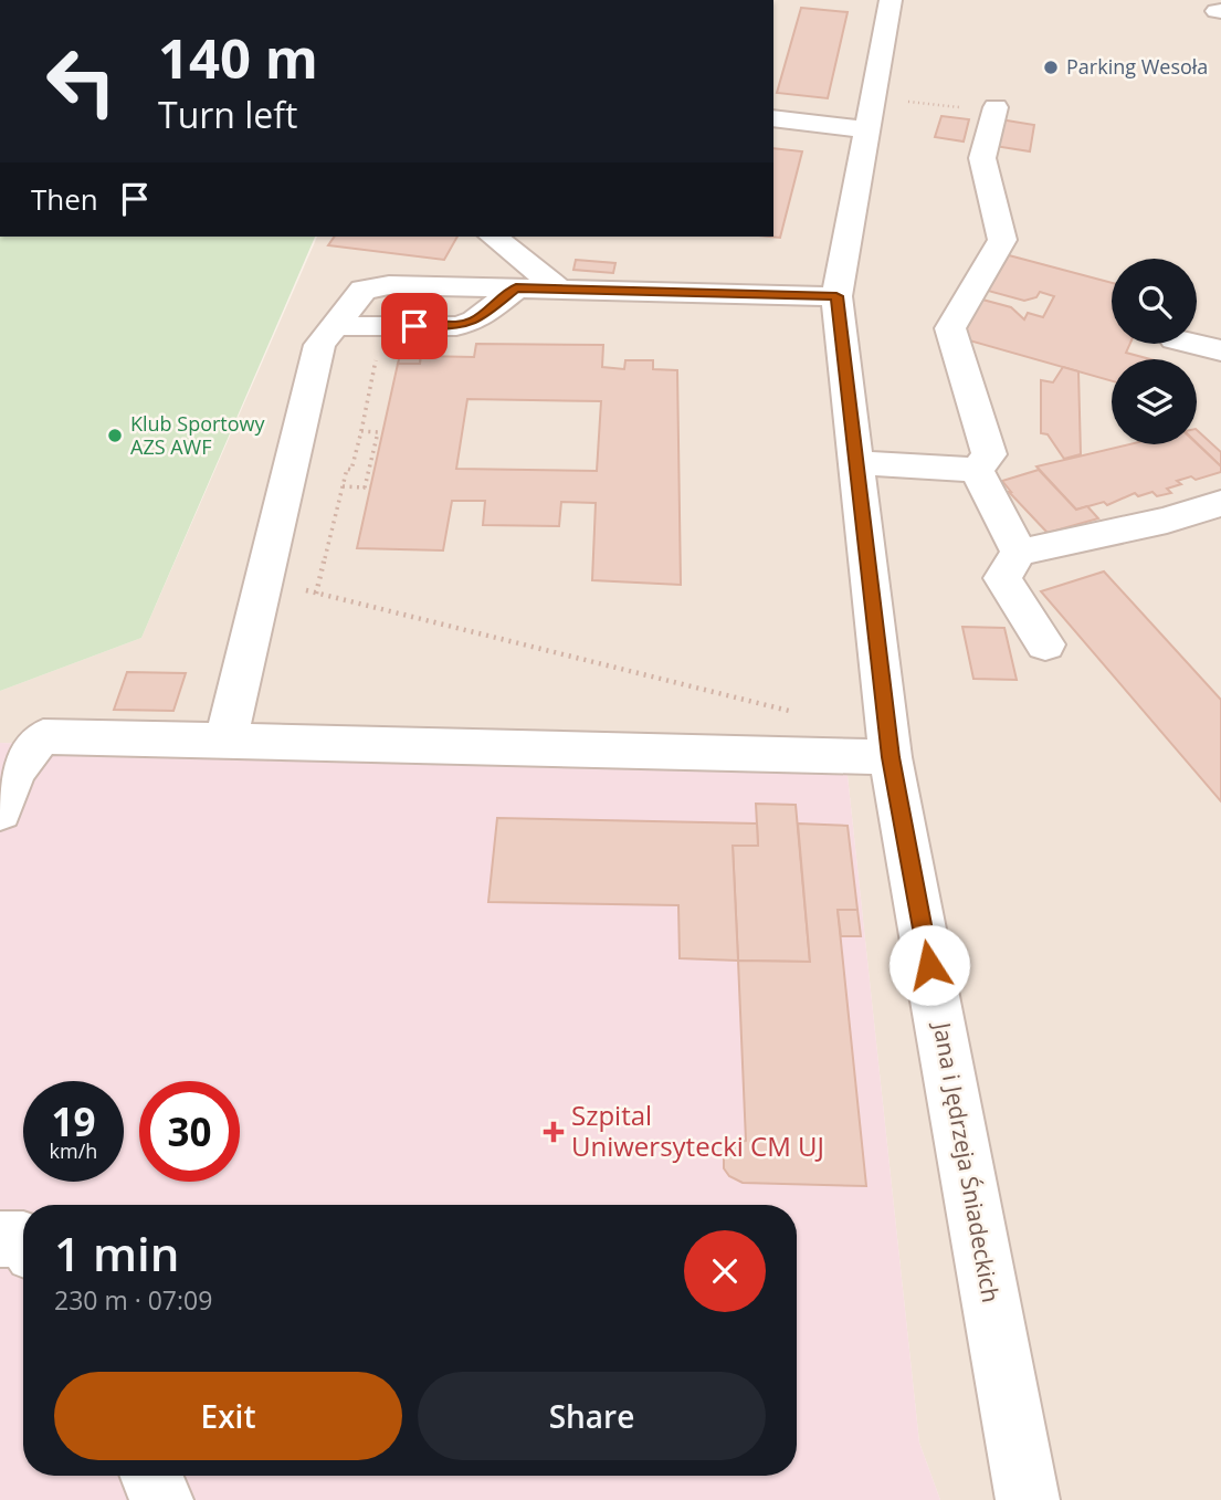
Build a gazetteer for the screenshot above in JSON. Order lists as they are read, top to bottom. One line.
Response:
{"streets":{"street":["Jana i Jędrzeja Śniadeckich"]},"places":{"other":["Parking Wesoła","Klub Sportowy AZS AWF"],"health":["Szpital Uniwersytecki CM UJ"]},"page":{"turn":["140 m","Turn left"],"then":"Then","speed":"19 km/h","limit":"30","heading":["1 min","230 m · 07:09"],"buttons":["Exit","Share"]}}
